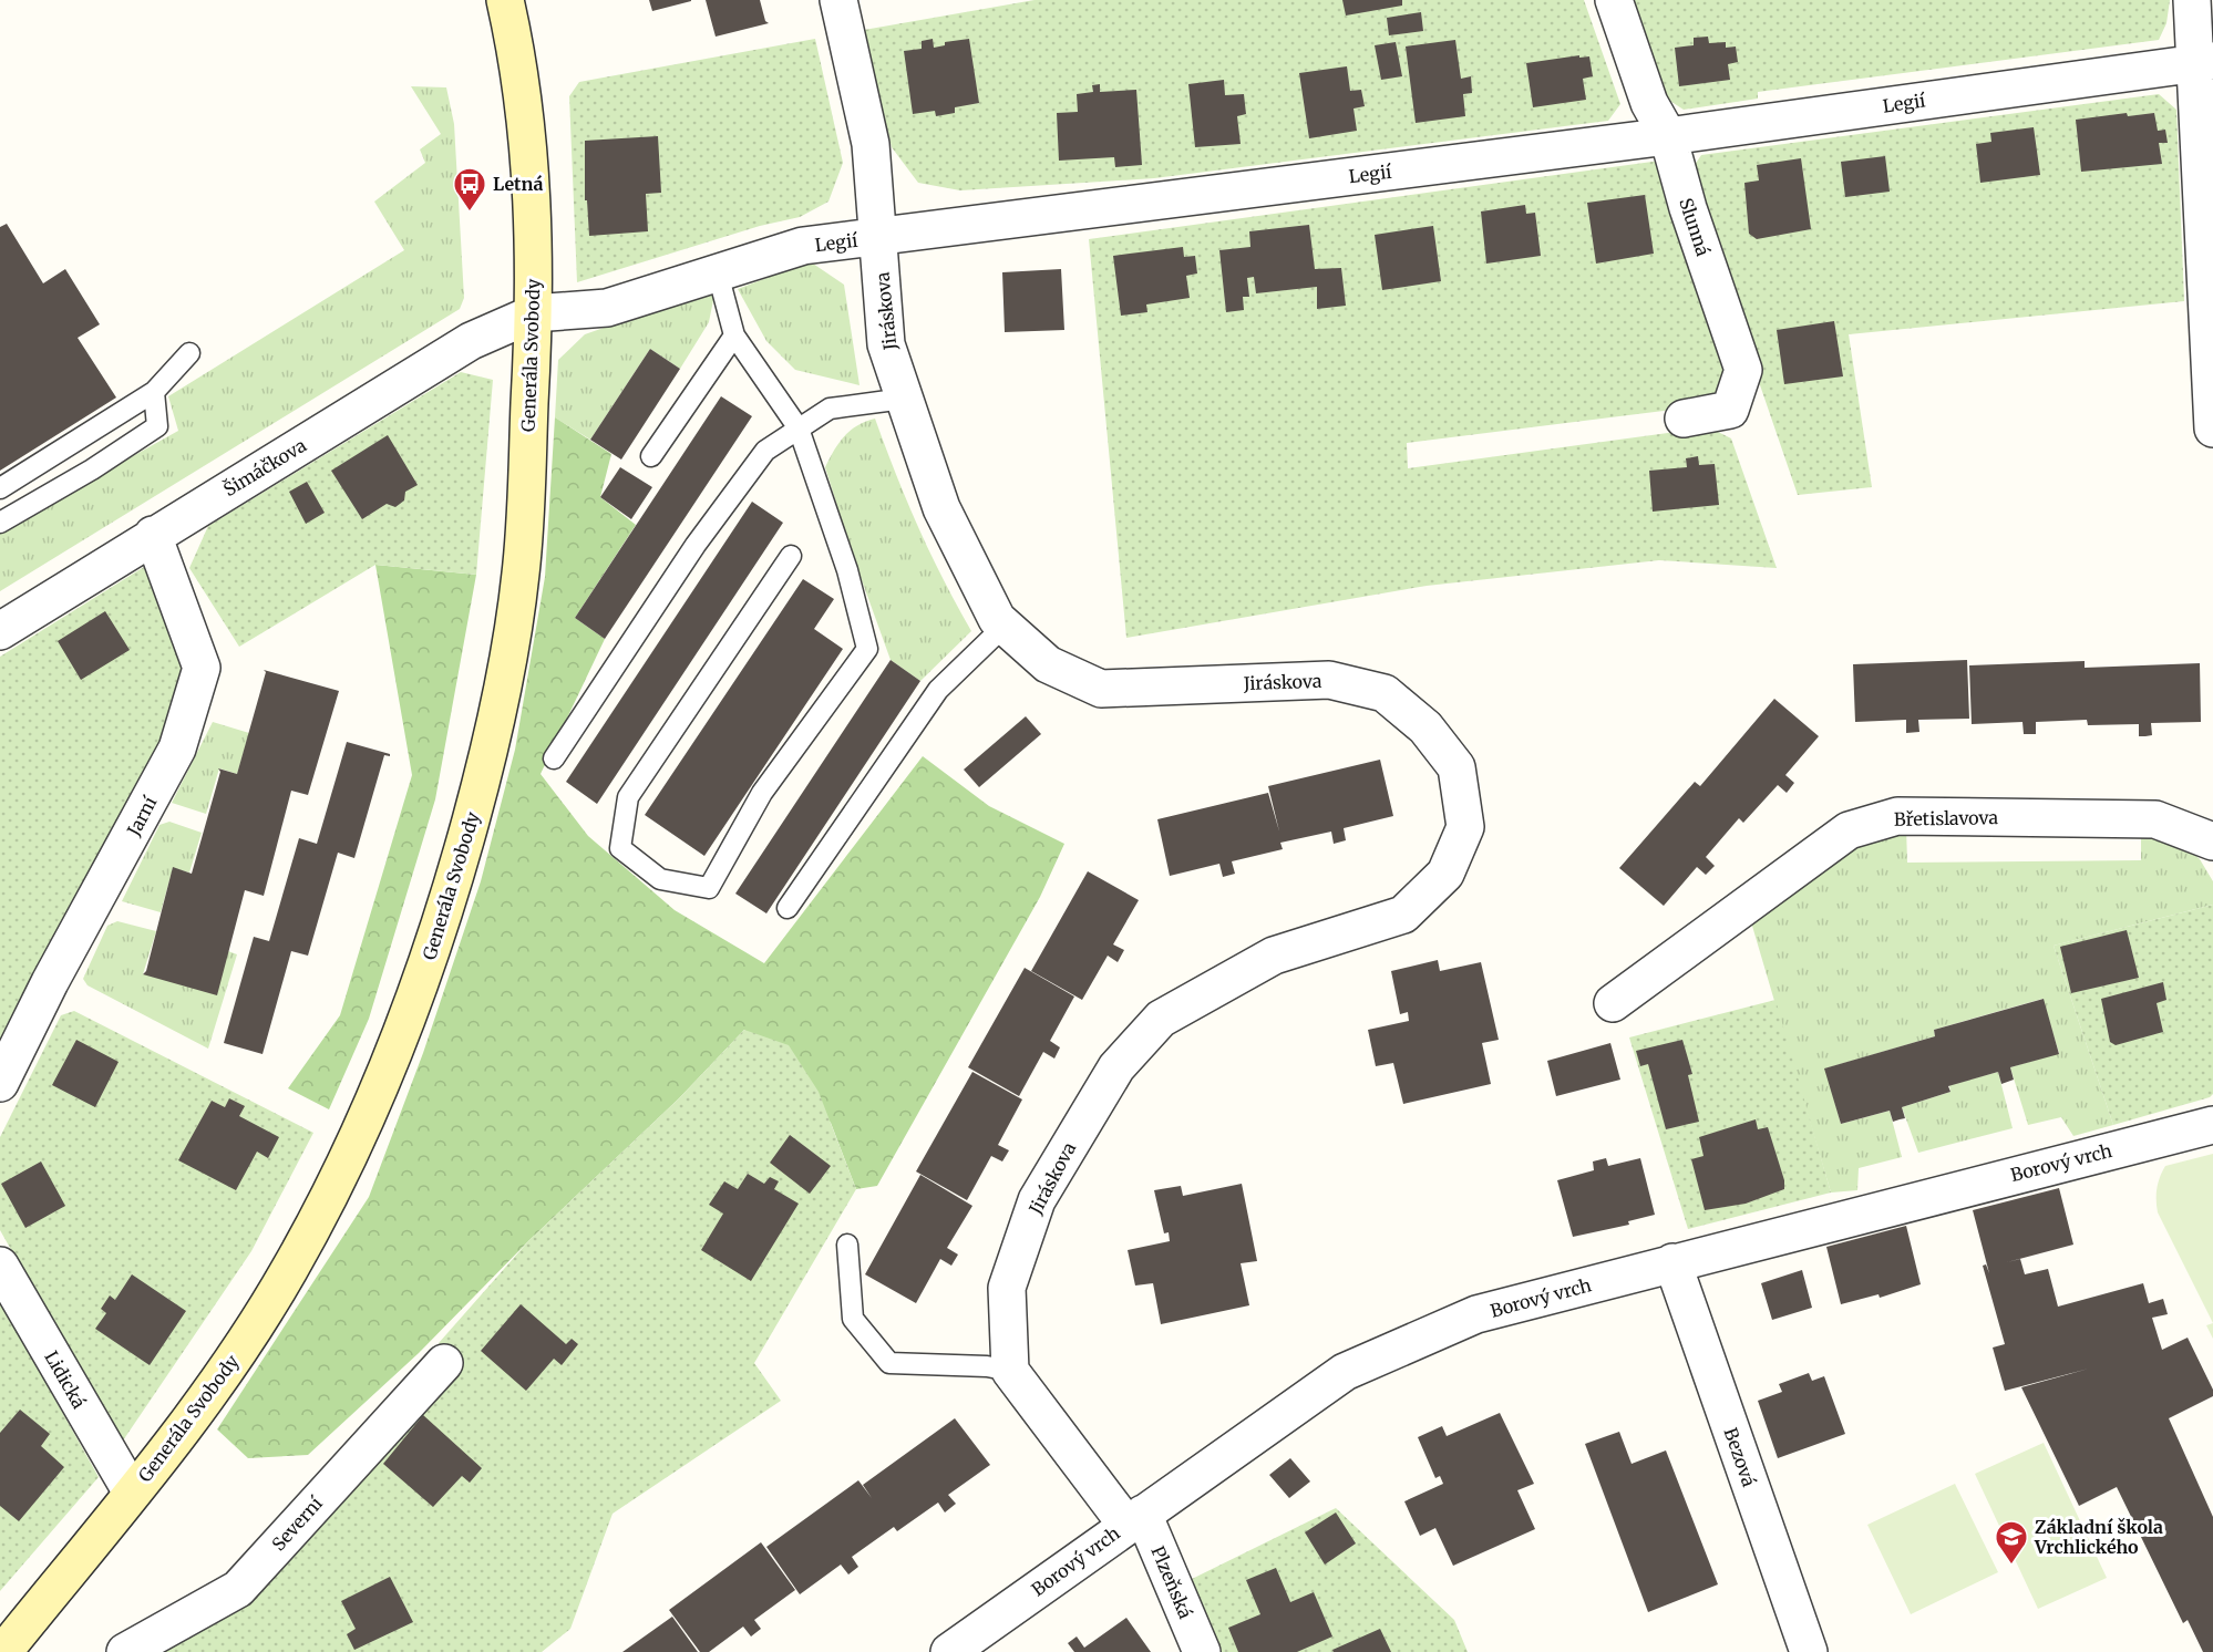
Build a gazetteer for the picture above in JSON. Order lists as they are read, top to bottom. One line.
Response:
{"streets":{"main road":["Generála Svobody"],"street":["Legií","Slunná","Jiráskova","Šimáčkova","Jarní","Břetislavova","Borový vrch","Lidická","Bezová","Severní","Plzeňská"]},"crossings":[["Legií","Slunná"],["Legií","Jiráskova"],["Legií","Generála Svobody"],["Legií","Šimáčkova"],["Generála Svobody","Šimáčkova"],["Generála Svobody","Lidická"],["Šimáčkova","Jarní"],["Borový vrch","Bezová"],["Borový vrch","Plzeňská"]],"places":{"bus stop":["Letná"],"school or university":["Základní škola Vrchlického"]}}
